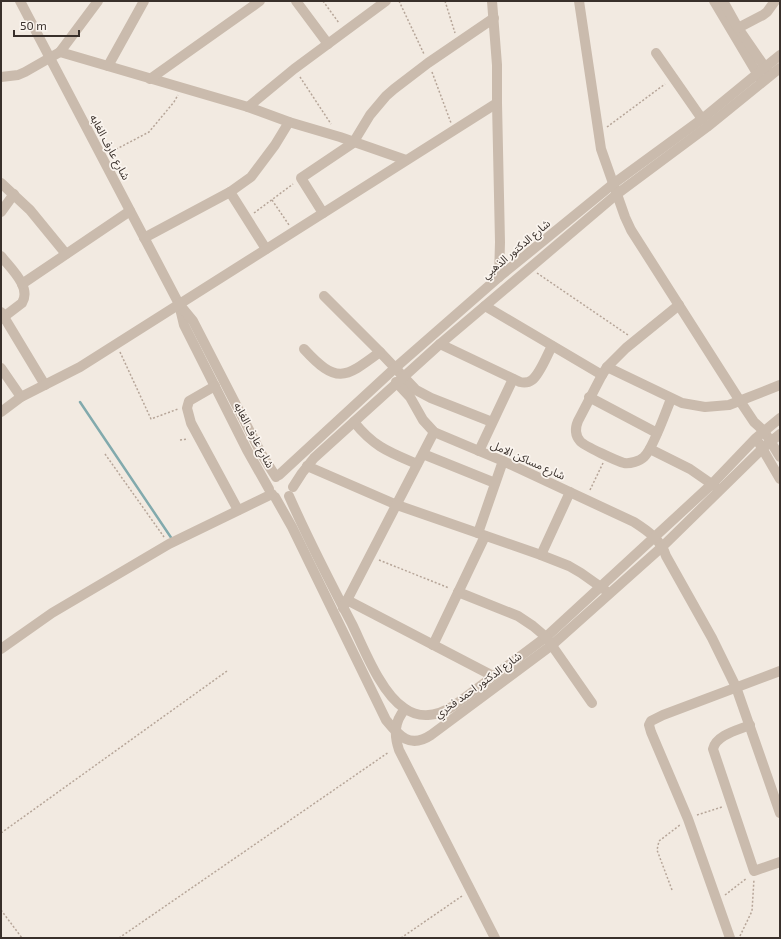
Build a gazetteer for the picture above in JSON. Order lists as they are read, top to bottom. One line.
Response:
{"streets":{"street":["شارع عارف الغابه","شارع الدكتور الذهبي","شارع مساكن الامل","شارع الدكتور احمد فخري"]},"crossings":[["شارع عارف الغابه","شارع الدكتور الذهبي"],["شارع عارف الغابه","شارع الدكتور احمد فخري"],["شارع الدكتور الذهبي","شارع مساكن الامل"],["شارع الدكتور الذهبي","شارع الدكتور احمد فخري"],["شارع مساكن الامل","شارع الدكتور احمد فخري"]],"scale_bar":"50 m"}
